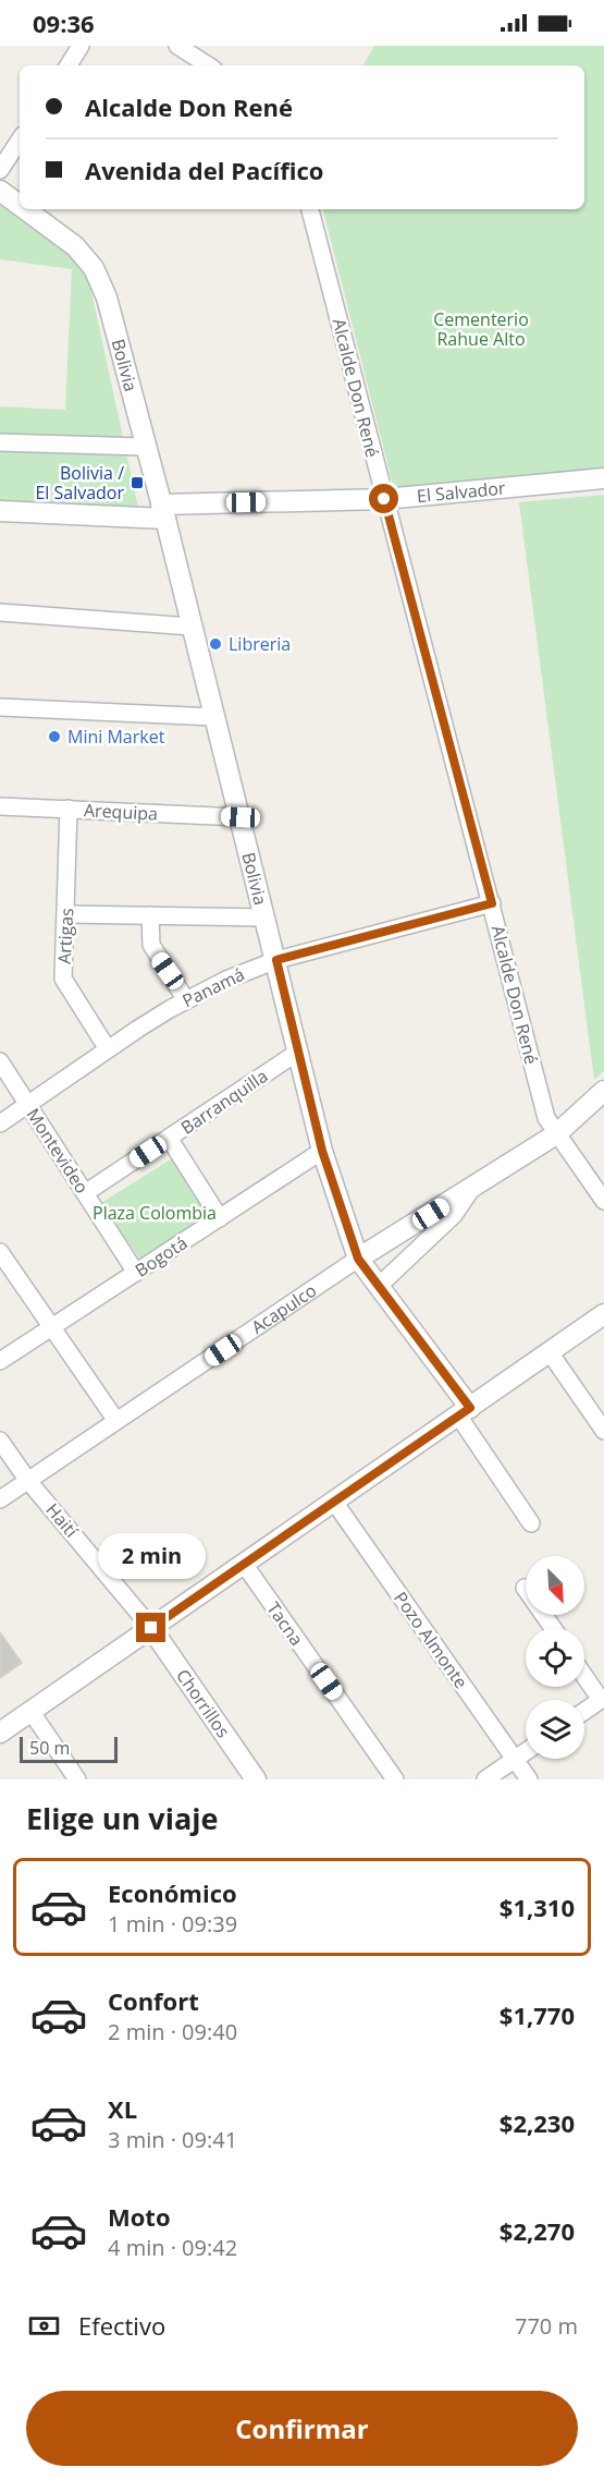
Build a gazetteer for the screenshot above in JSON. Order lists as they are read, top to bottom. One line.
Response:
{"streets":{"street":["Bolivia","Alcalde Don René","El Salvador","Arequipa","Artigas","Panamá","Barranquilla","Montevideo","Bogotá","Acapulco","Haití","Tacna","Pozo Almonte","Chorrillos"]},"crossings":[["Bolivia","El Salvador"],["Bolivia","Arequipa"],["Bolivia","Panamá"],["Bolivia","Barranquilla"],["Bolivia","Bogotá"],["Bolivia","Acapulco"],["Alcalde Don René","El Salvador"],["Alcalde Don René","Panamá"],["Alcalde Don René","Acapulco"],["Arequipa","Artigas"],["Artigas","Panamá"],["Panamá","Montevideo"],["Barranquilla","Montevideo"],["Montevideo","Bogotá"],["Acapulco","Haití"],["Haití","Chorrillos"]],"parks":["Cementerio Rahue Alto","Plaza Colombia"],"places":{"transit":["Bolivia / El Salvador"],"other":["Libreria","Mini Market"]},"scale_bar":"50 m","north":"bottom right","page":{"status":"09:36","banner":["Alcalde Don René","Avenida del Pacífico"],"bubble":"2 min","scale":"50 m","heading":"Elige un viaje","list":[{"name":"Económico","note":"1 min · 09:39","value":"$1,310"},{"name":"Confort","note":"2 min · 09:40","value":"$1,770"},{"name":"XL","note":"3 min · 09:41","value":"$2,230"},{"name":"Moto","note":"4 min · 09:42","value":"$2,270"}],"pay":["Efectivo","770 m"],"buttons":"Confirmar"}}
